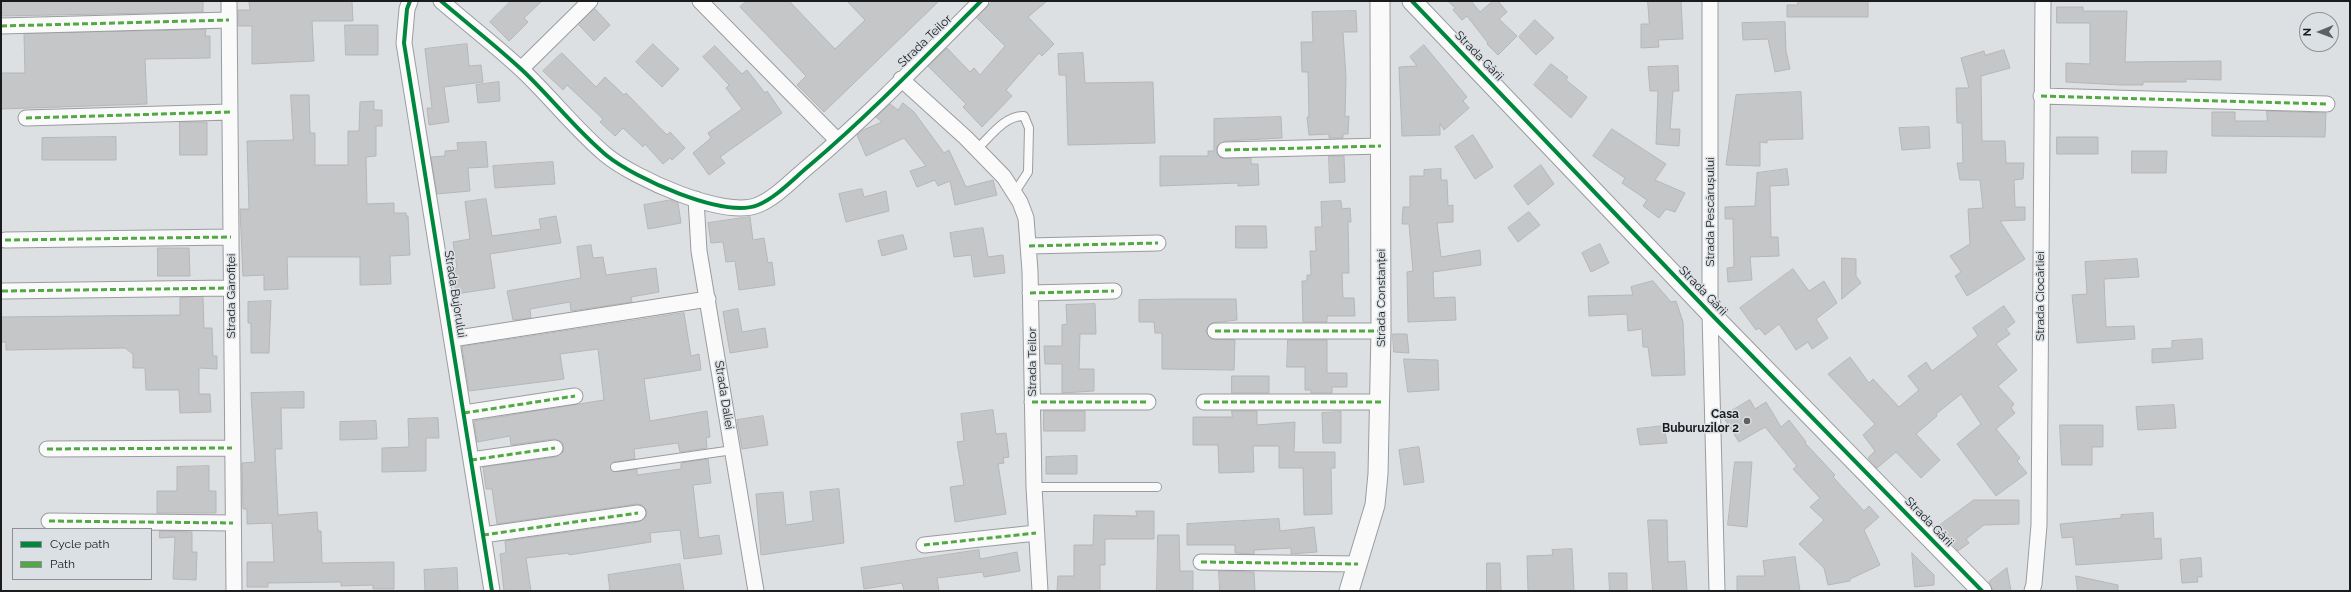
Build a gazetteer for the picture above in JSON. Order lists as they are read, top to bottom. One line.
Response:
{"streets":{"street":["Strada Teilor","Strada Gării","Strada Pescărușului","Strada Bujorului","Strada Garofiței","Strada Ciocârliei","Strada Constanței","Strada Daliei"]},"crossings":[["Strada Gării","Strada Pescărușului"]],"places":["Casa Buburuzilor 2"],"legend":["Cycle path","Path"],"north":"left"}
